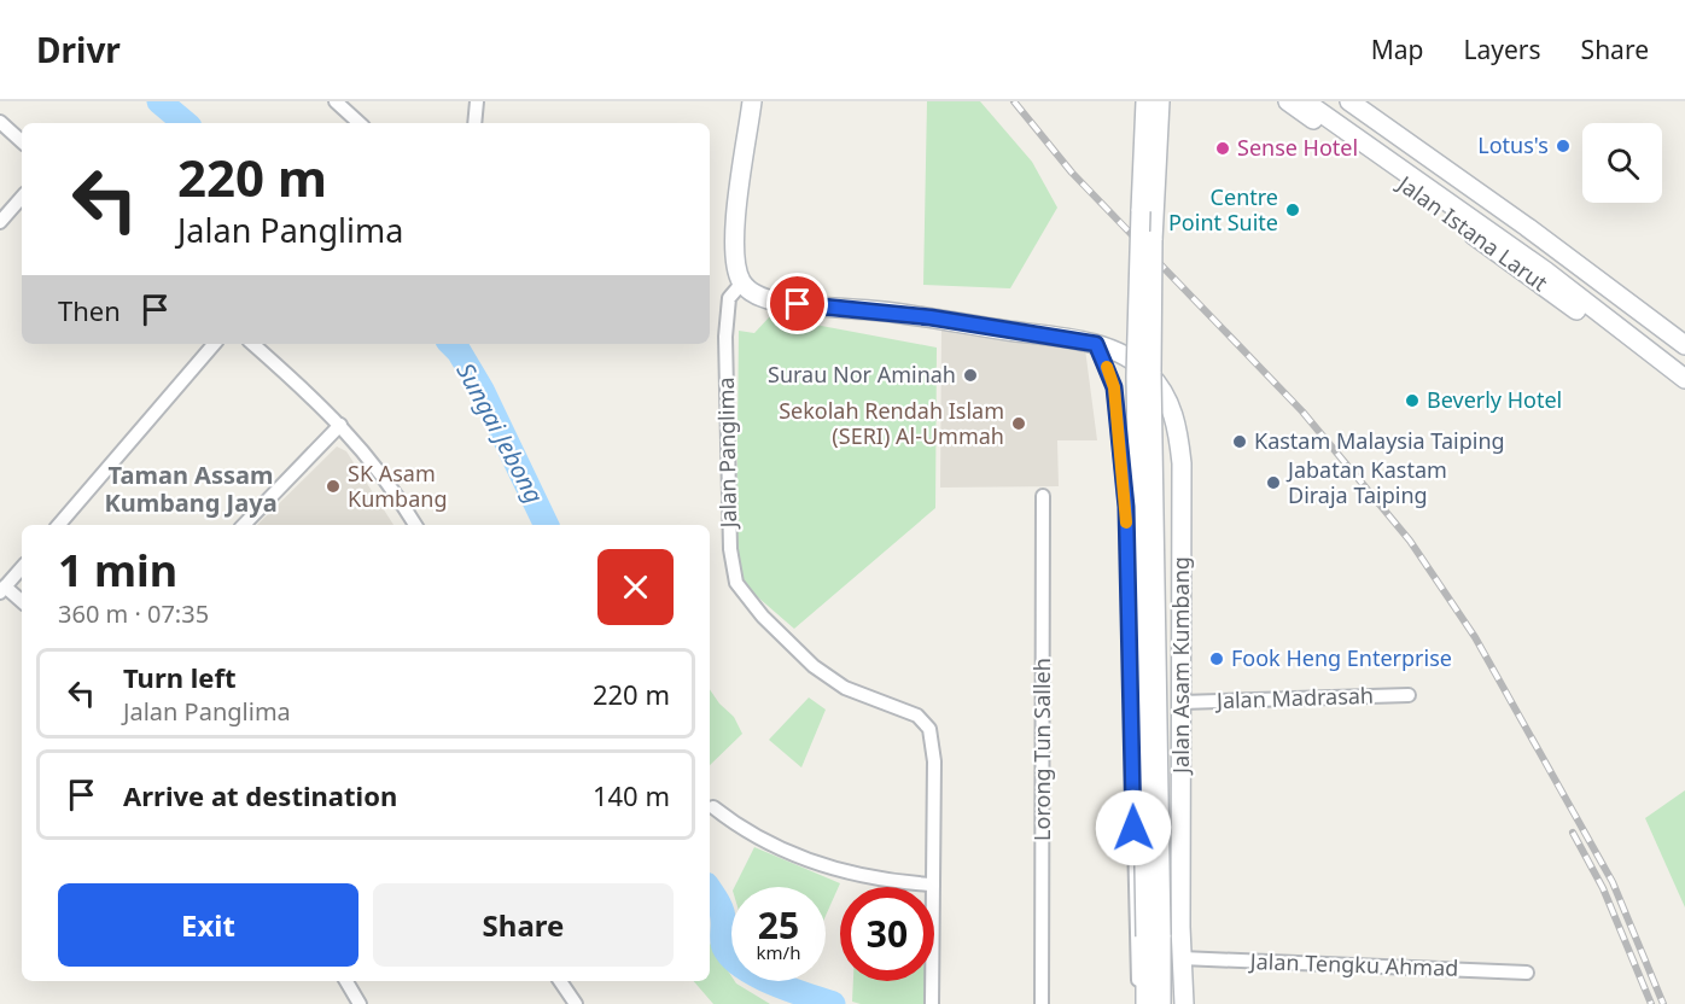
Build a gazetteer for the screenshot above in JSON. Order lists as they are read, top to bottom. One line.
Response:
{"streets":{"main road":["Jalan Istana Larut","Jalan Asam Kumbang"],"street":["Jalan Panglima","Jalan Madrasah","Lorong Tun Salleh","Jalan Tengku Ahmad"]},"crossings":[["Jalan Asam Kumbang","Jalan Madrasah"],["Jalan Asam Kumbang","Jalan Tengku Ahmad"]],"districts":["Taman Assam Kumbang Jaya"],"water":["Sungai Jebong"],"places":["Lotus's","Sense Hotel","Centre Point Suite","Surau Nor Aminah","Beverly Hotel","Sekolah Rendah Islam (SERI) Al-Ummah","Kastam Malaysia Taiping","Jabatan Kastam Diraja Taiping","SK Asam Kumbang","Fook Heng Enterprise"],"page":{"header":"Drivr","nav":["Map","Layers","Share"],"turn":["220 m","Jalan Panglima"],"then":"Then","heading":["1 min","360 m · 07:35"],"list":[{"name":"Turn left","note":"Jalan Panglima","value":"220 m"},{"name":"Arrive at destination","value":"140 m"}],"buttons":["Exit","Share"],"speed":"25 km/h","limit":"30"}}
